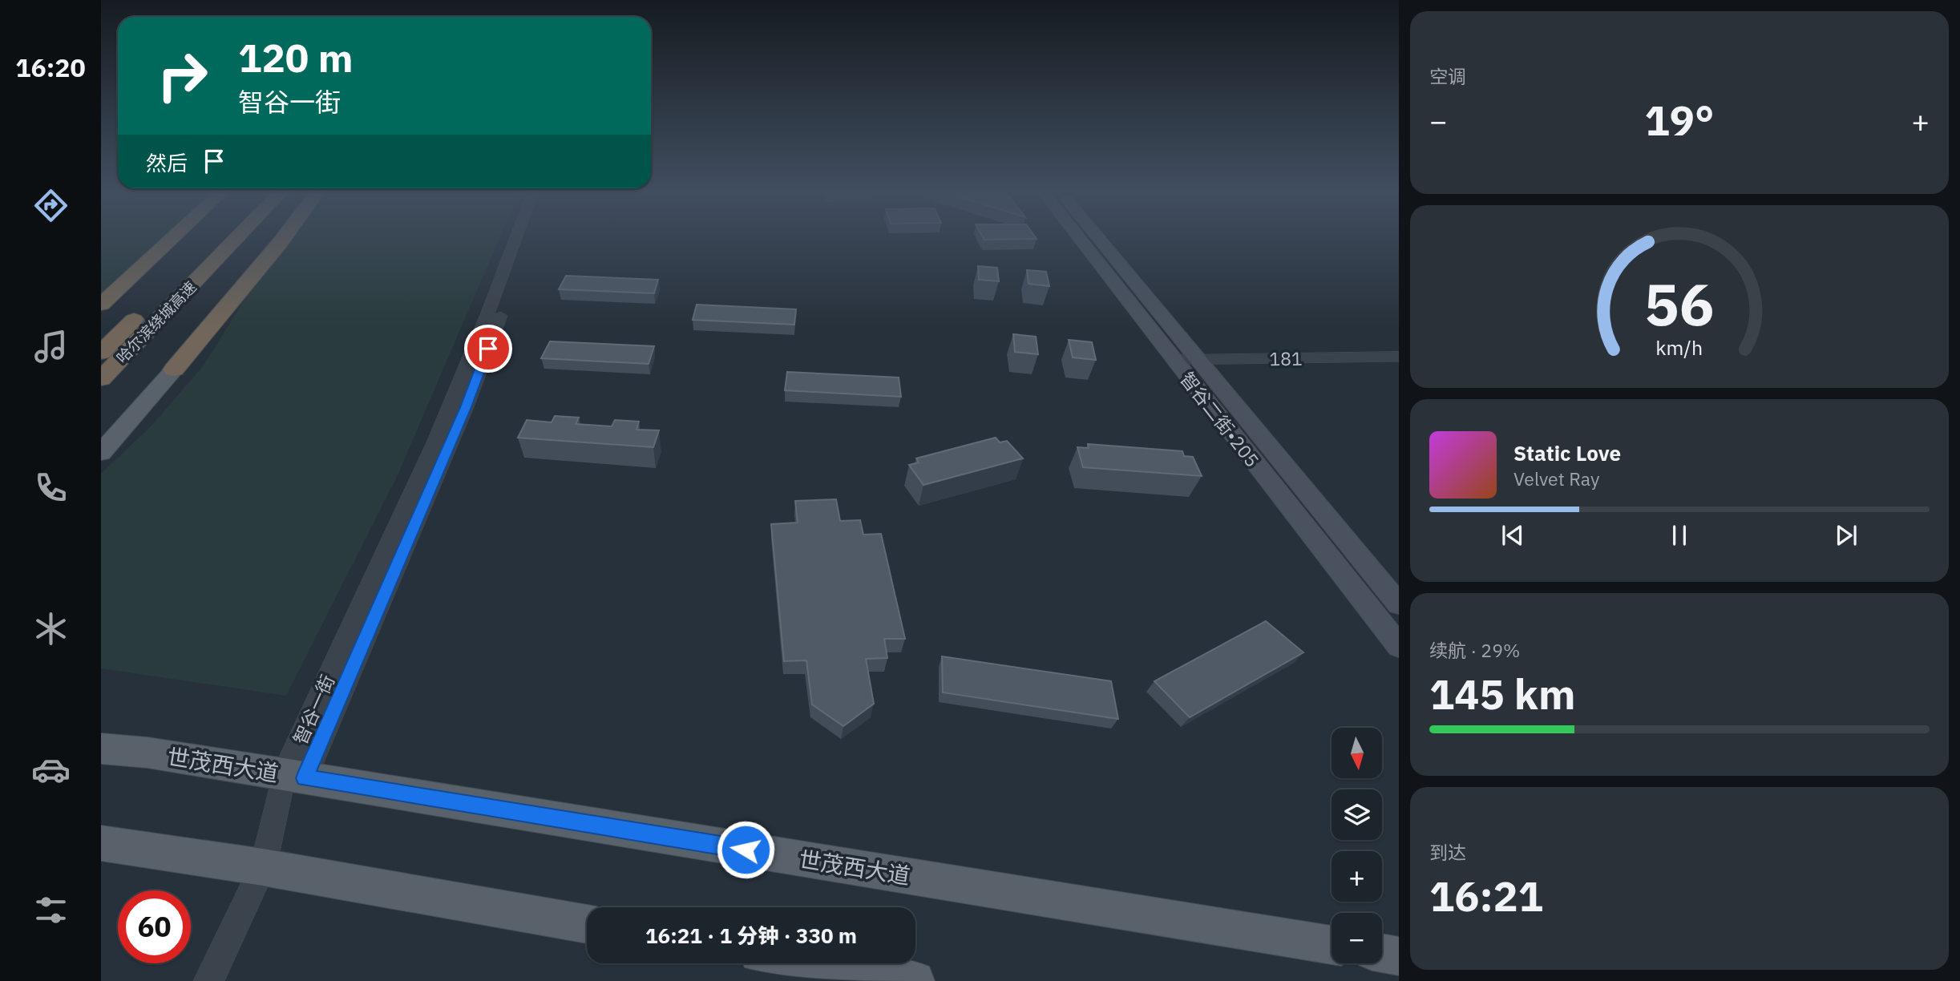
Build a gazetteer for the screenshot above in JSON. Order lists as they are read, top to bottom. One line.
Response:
{"streets":{"highway":["哈尔滨绕城高速"],"main road":["智谷二街•205","世茂西大道"],"street":["181","智谷一街"]},"crossings":[["181","智谷二街•205"],["智谷一街","世茂西大道"]],"north":"bottom","page":{"tabs":"16:20","tile":["空调",["续航 · 29%","145 km"],["到达","16:21"]],"turn":["120 m","智谷一街"],"heat":["−","19°","+"],"then":"然后","song":["Static Love","Velvet Ray"],"map_buttons":["+","−"],"limit":"60","trip":"16:21 · 1 分钟 · 330 m","gauge":["56","km/h"]}}
